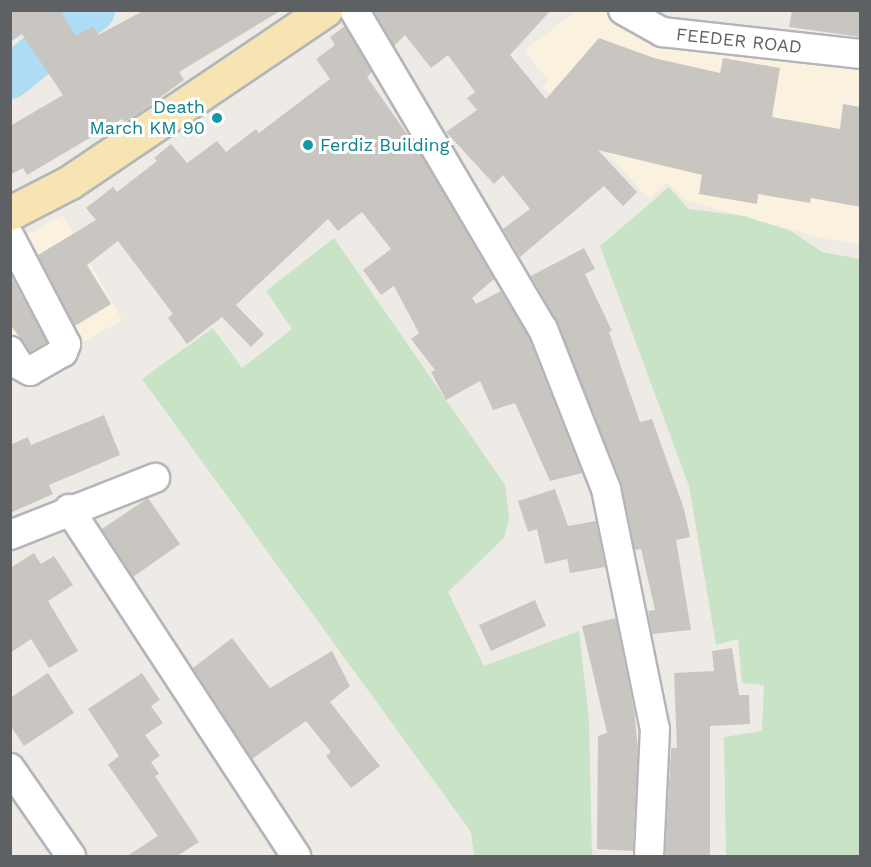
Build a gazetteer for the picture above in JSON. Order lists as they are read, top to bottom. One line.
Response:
{"streets":{"street":["FEEDER ROAD"]},"places":["Death March KM 90","Ferdiz Building"]}
